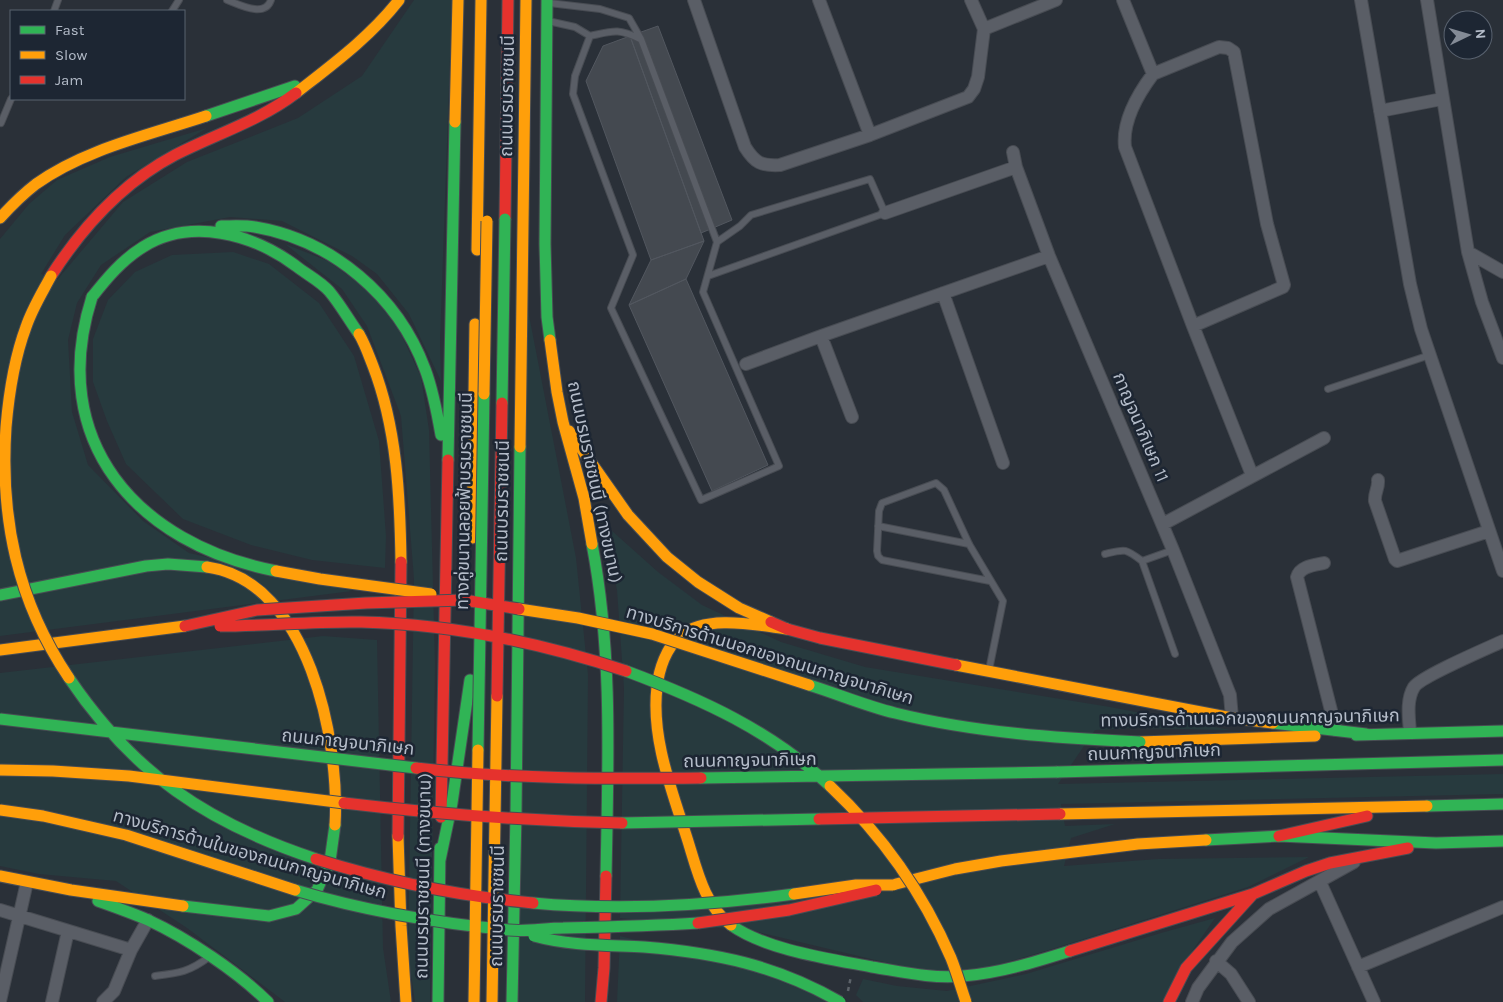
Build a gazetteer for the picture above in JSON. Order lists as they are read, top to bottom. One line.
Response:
{"streets":{"main road":["ถนนบรมราชชนนี","ถนนบรมราชชนนี (ทางขนาน)","ทางคู่ขนานลอยฟ้าบรมราชชนนี","ทางบริการด้านนอกของถนนกาญจนาภิเษก","ถนนกาญจนาภิเษก","ทางบริการด้านในของถนนกาญจนาภิเษก"],"street":["กาญจนาภิเษก 11"]},"legend":["Fast","Slow","Jam"],"north":"right"}
